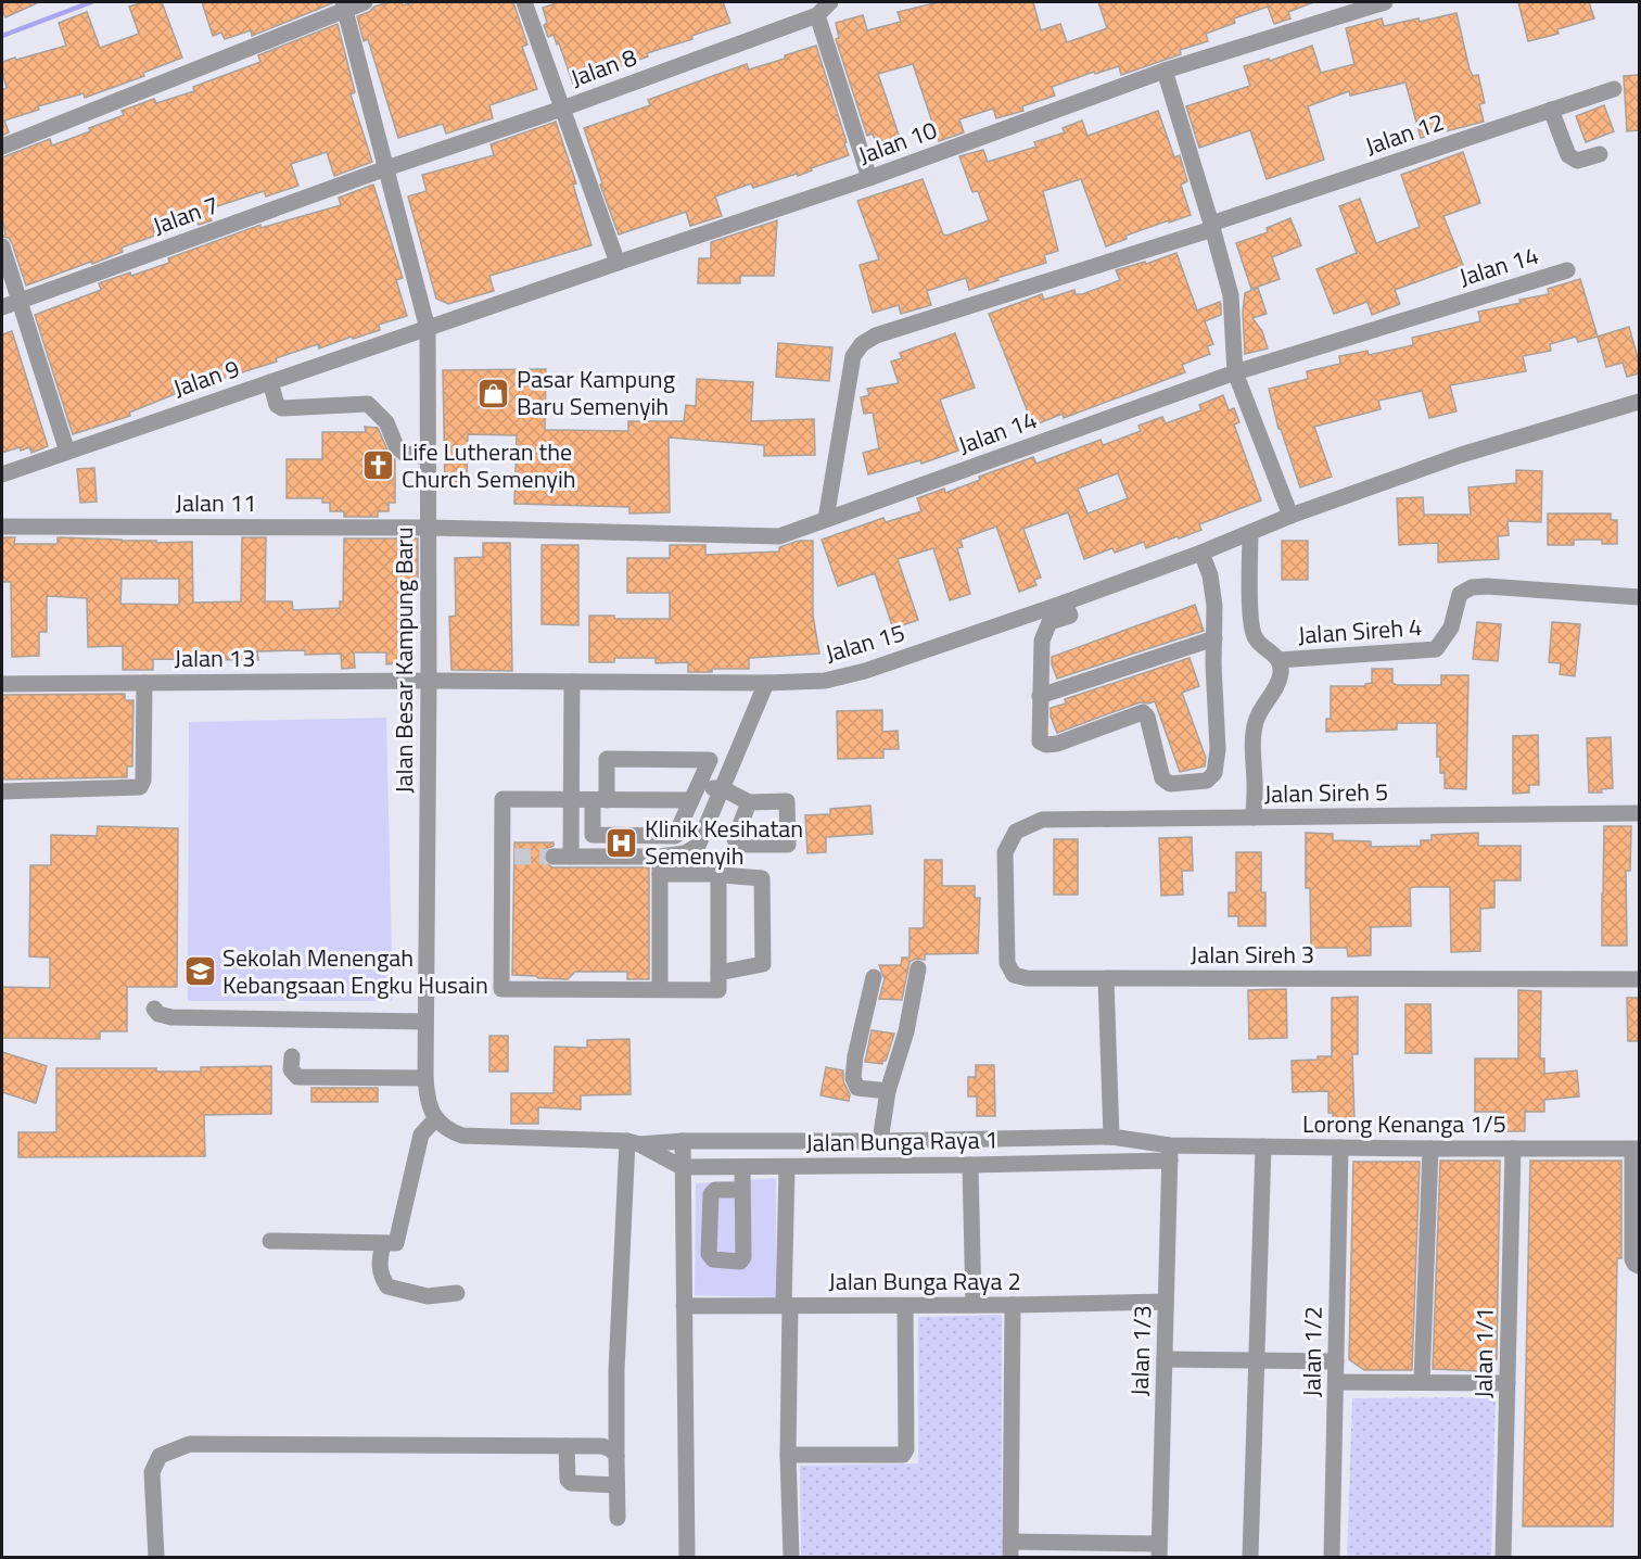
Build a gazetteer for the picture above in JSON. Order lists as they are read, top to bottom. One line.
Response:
{"streets":{"street":["Jalan 8","Jalan 12","Jalan 10","Jalan 7","Jalan 14","Jalan 9","Jalan 11","Jalan Sireh 4","Jalan 15","Jalan 13","Jalan Besar Kampung Baru","Jalan Sireh 5","Jalan Sireh 3","Lorong Kenanga 1/5","Jalan Bunga Raya 1","Jalan Bunga Raya 2","Jalan 1/3","Jalan 1/2","Jalan 1/1"]},"crossings":[["Jalan 8","Jalan 7"],["Jalan 8","Jalan Besar Kampung Baru"],["Jalan 12","Jalan 14"],["Jalan 10","Jalan 9"],["Jalan 10","Jalan Besar Kampung Baru"],["Jalan 7","Jalan Besar Kampung Baru"],["Jalan 14","Jalan 11"],["Jalan 14","Jalan Besar Kampung Baru"],["Jalan 9","Jalan Besar Kampung Baru"],["Jalan 11","Jalan Besar Kampung Baru"],["Jalan 15","Jalan 13"],["Jalan 15","Jalan Besar Kampung Baru"],["Jalan 13","Jalan Besar Kampung Baru"],["Jalan Sireh 5","Jalan Sireh 3"],["Lorong Kenanga 1/5","Jalan Bunga Raya 1"],["Lorong Kenanga 1/5","Jalan 1/3"],["Lorong Kenanga 1/5","Jalan 1/2"],["Lorong Kenanga 1/5","Jalan 1/1"],["Jalan Bunga Raya 1","Jalan 1/3"],["Jalan Bunga Raya 2","Jalan 1/3"]],"places":{"shop":["Pasar Kampung Baru Semenyih"],"church":["Life Lutheran the Church Semenyih"],"hospital":["Klinik Kesihatan Semenyih"],"school or university":["Sekolah Menengah Kebangsaan Engku Husain"]}}
